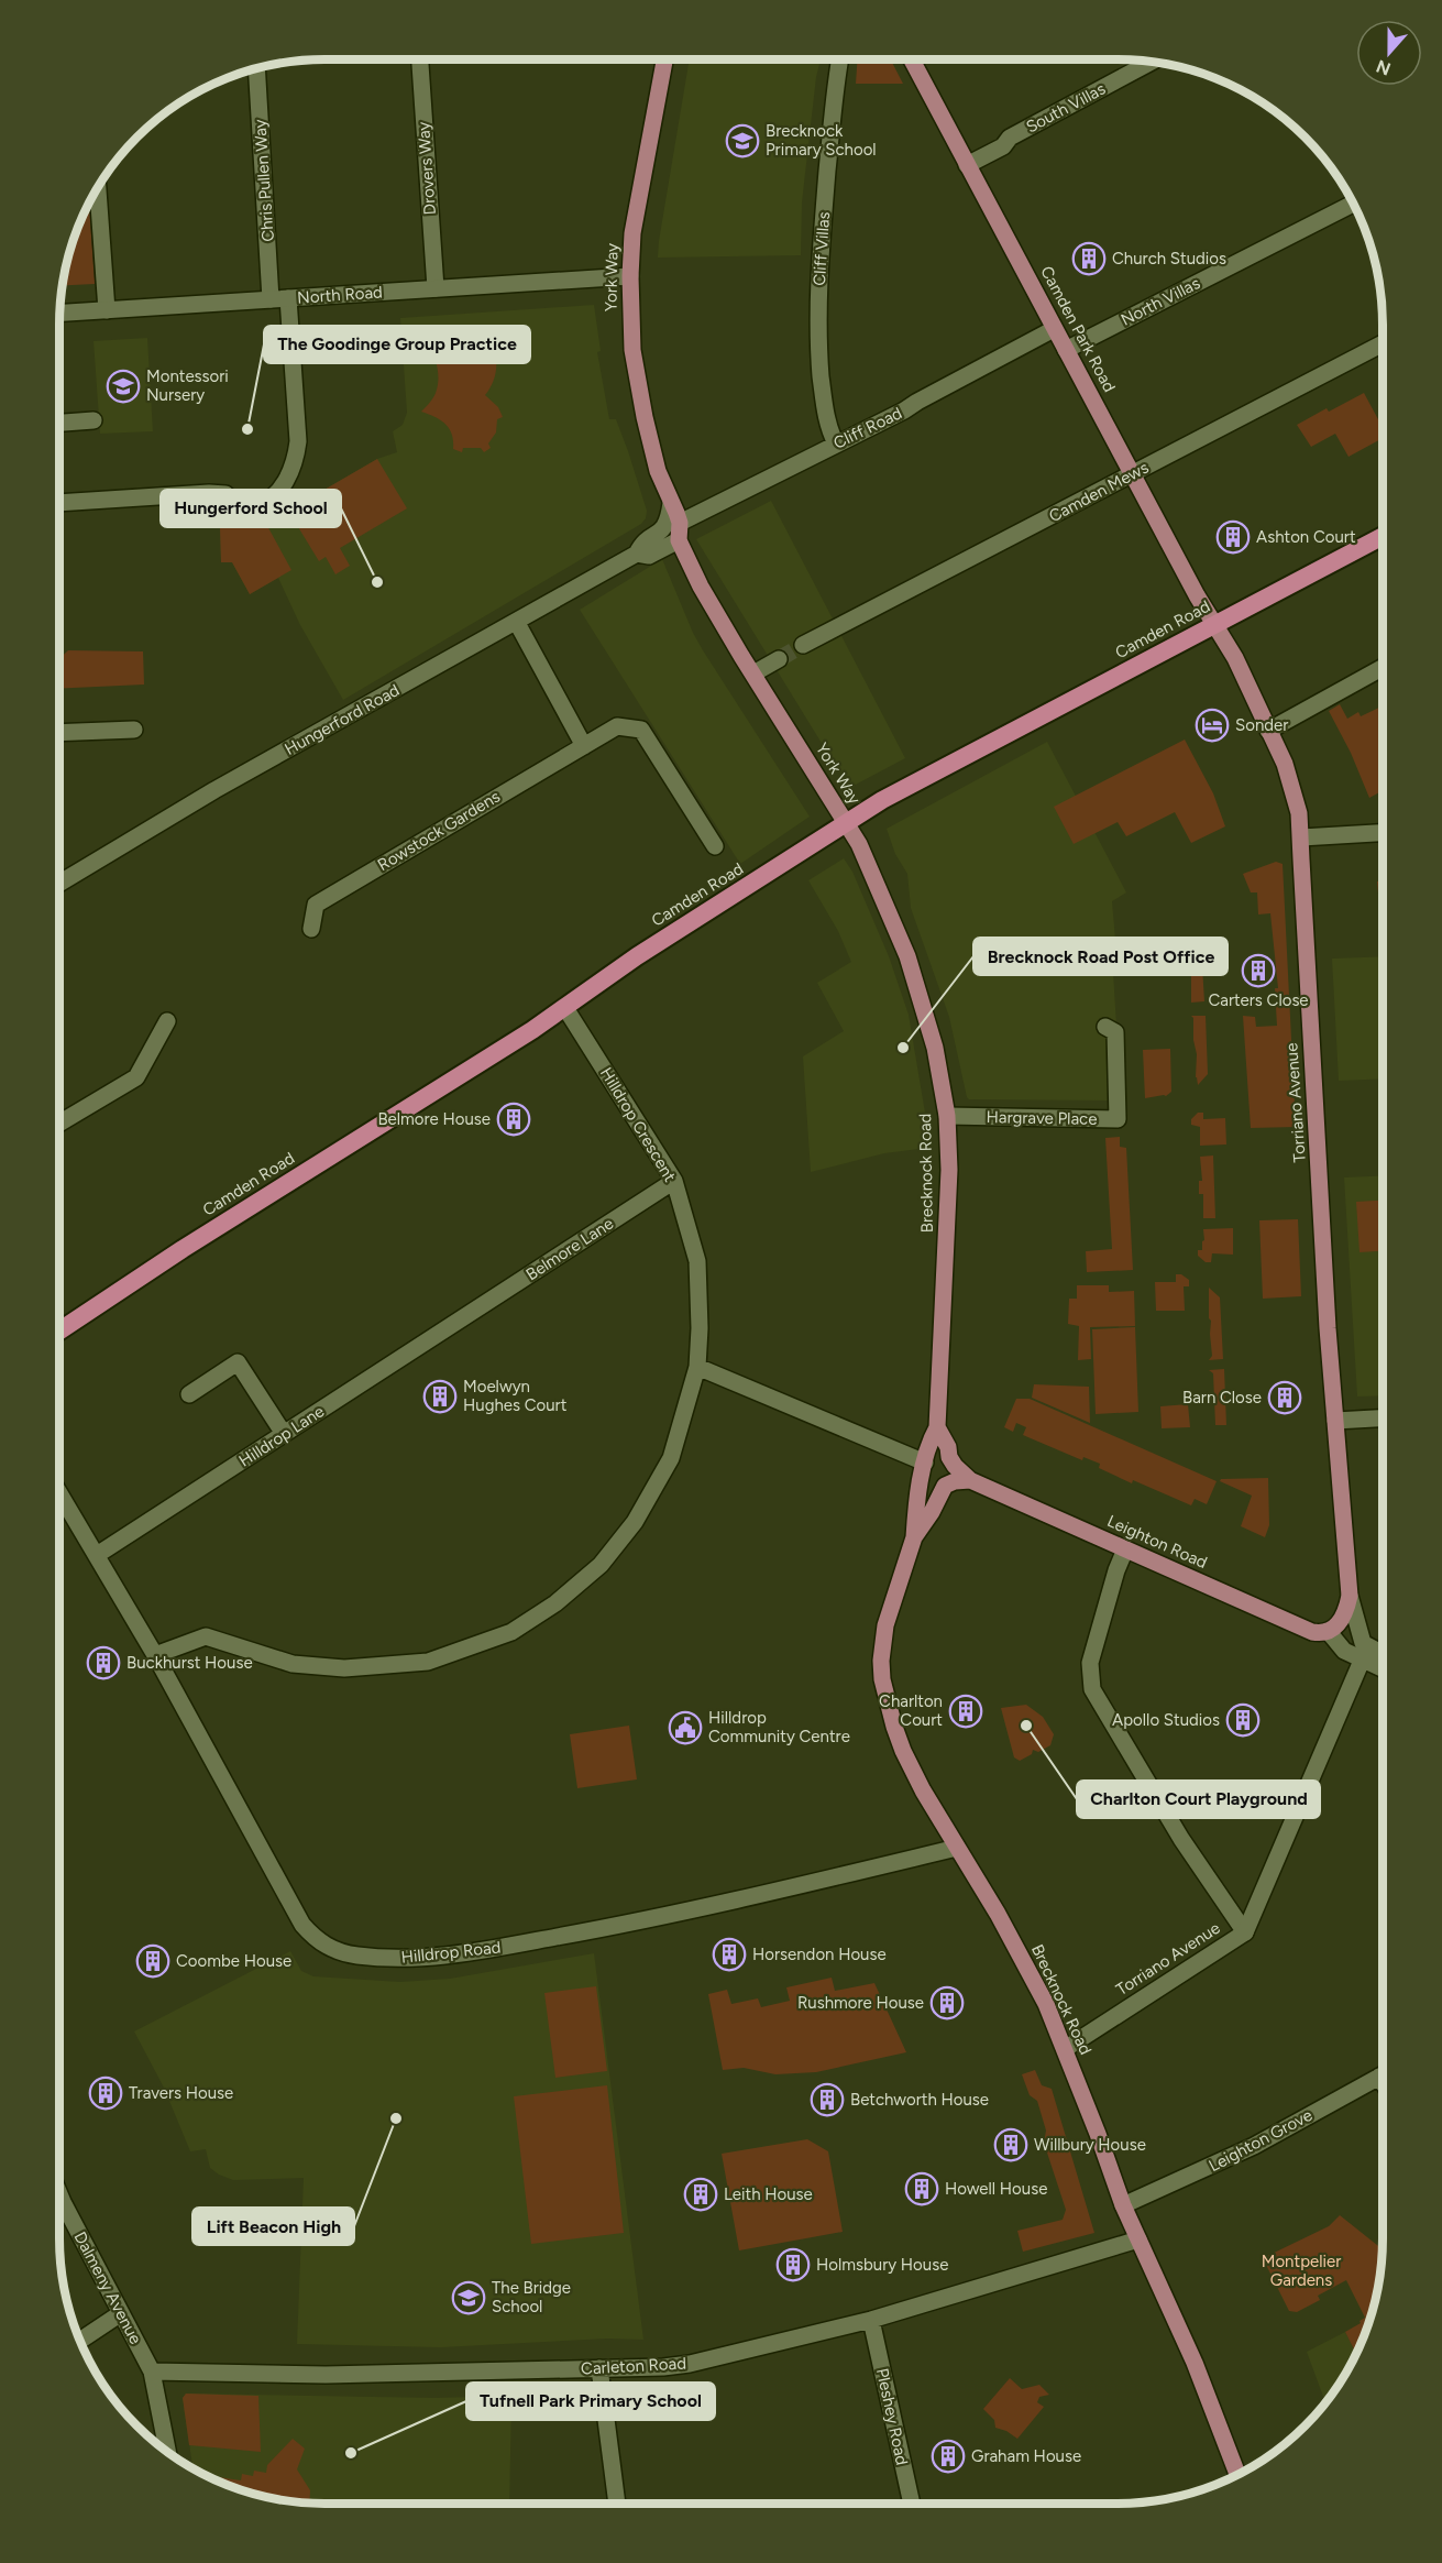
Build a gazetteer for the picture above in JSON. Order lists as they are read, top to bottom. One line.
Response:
{"streets":{"highway":["Camden Road"],"main road":["York Way","Camden Park Road","Torriano Avenue","Brecknock Road","Leighton Road"],"street":["South Villas","Drovers Way","Chris Pullen Way","Cliff Villas","North Road","North Villas","Cliff Road","Camden Mews","Hungerford Road","Rowstock Gardens","Hargrave Place","Hilldrop Crescent","Belmore Lane","Hilldrop Lane","Hilldrop Road","Leighton Grove","Dalmeny Avenue","Carleton Road","Pleshey Road"]},"crossings":[["South Villas","Camden Park Road"],["Drovers Way","North Road"],["Chris Pullen Way","North Road"],["Cliff Villas","Cliff Road"],["York Way","North Road"],["York Way","Cliff Road"],["York Way","Camden Road"],["York Way","Hungerford Road"],["York Way","Brecknock Road"],["North Villas","Camden Park Road"],["Camden Park Road","Cliff Road"],["Camden Park Road","Camden Mews"],["Camden Park Road","Camden Road"],["Camden Park Road","Torriano Avenue"],["Cliff Road","Hungerford Road"],["Camden Road","Torriano Avenue"],["Camden Road","Hilldrop Crescent"],["Camden Road","Brecknock Road"],["Torriano Avenue","Brecknock Road"],["Hargrave Place","Brecknock Road"],["Hilldrop Crescent","Belmore Lane"],["Hilldrop Crescent","Hilldrop Road"],["Brecknock Road","Leighton Road"],["Brecknock Road","Hilldrop Road"],["Brecknock Road","Leighton Grove"],["Brecknock Road","Carleton Road"],["Belmore Lane","Hilldrop Lane"],["Hilldrop Lane","Hilldrop Road"],["Dalmeny Avenue","Carleton Road"],["Carleton Road","Pleshey Road"]],"parks":["Montpelier Gardens"],"places":{"school or university":["Brecknock Primary School","Montessori Nursery","The Bridge School"],"building":["Church Studios","Ashton Court","Carters Close","Belmore House","Moelwyn Hughes Court","Barn Close","Buckhurst House","Charlton Court","Apollo Studios","Horsendon House","Coombe House","Rushmore House","Travers House","Betchworth House","Willbury House","Howell House","Leith House","Holmsbury House","Graham House"],"other":["The Goodinge Group Practice","Hungerford School","Brecknock Road Post Office","Charlton Court Playground","Lift Beacon High","Tufnell Park Primary School"],"hotel":["Sonder"],"public building":["Hilldrop Community Centre"]},"north":"bottom"}
